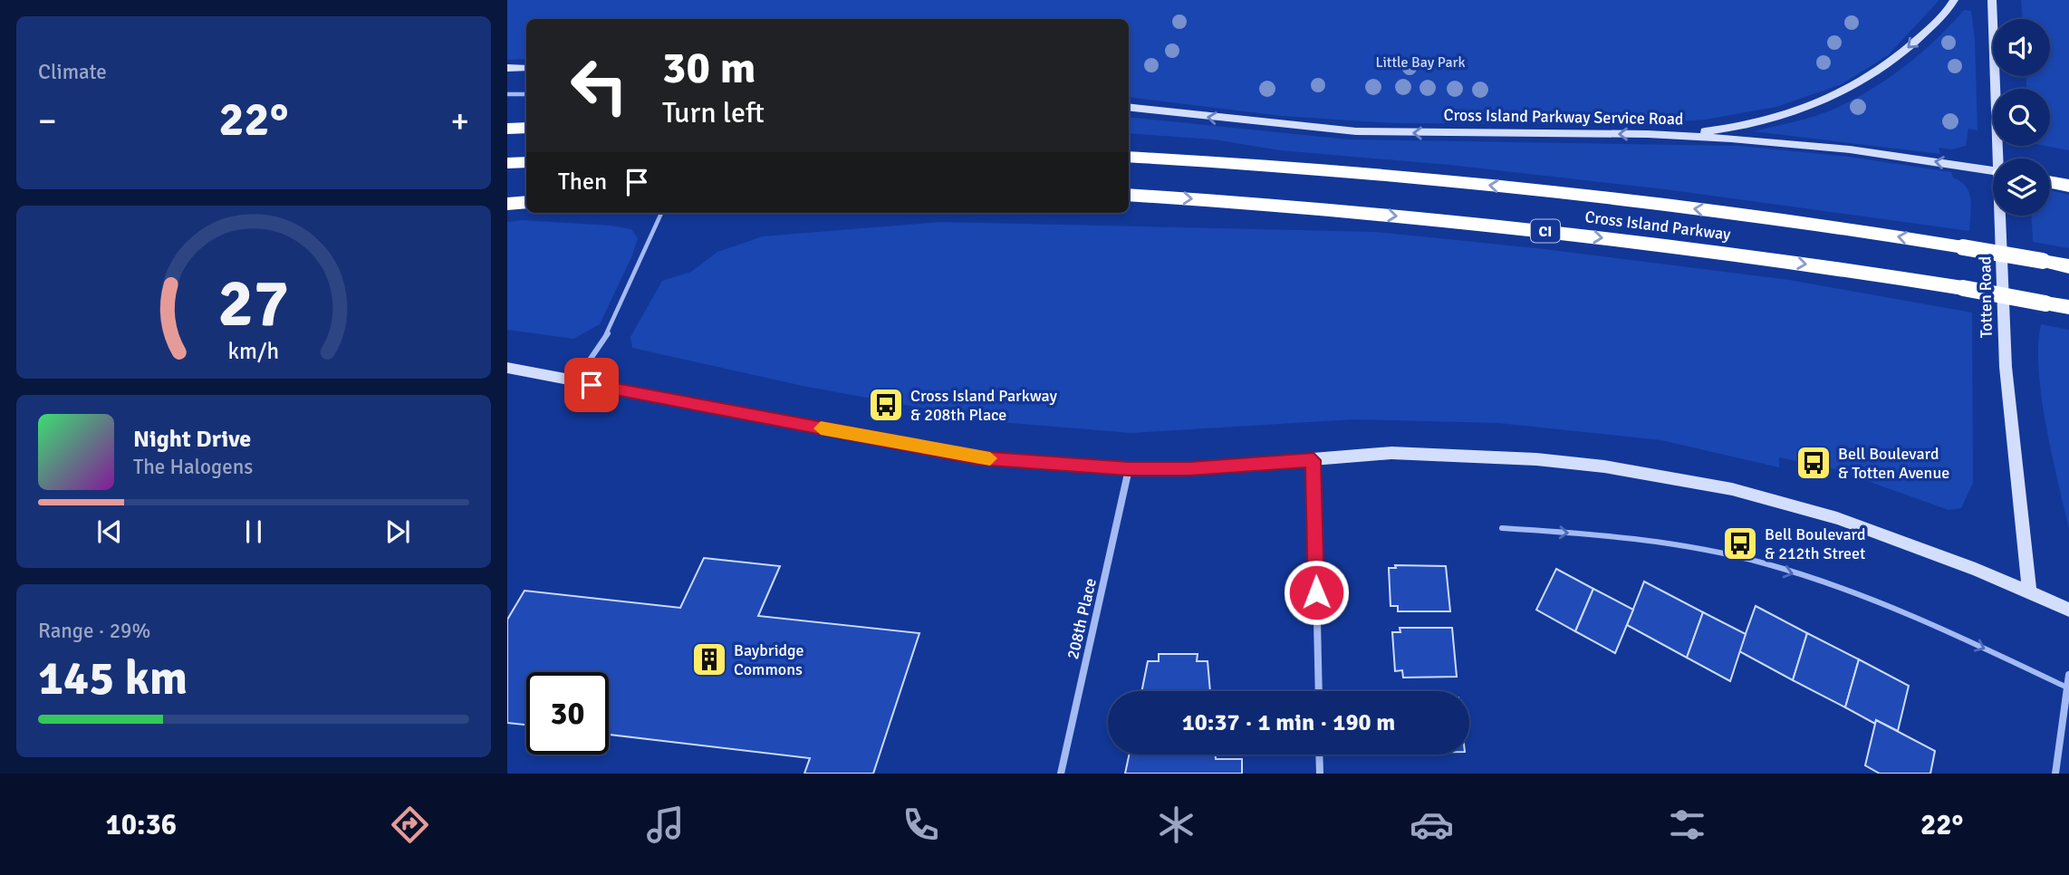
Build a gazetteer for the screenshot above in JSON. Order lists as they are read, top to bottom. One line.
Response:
{"streets":{"highway":["Cross Island Parkway","CI"],"street":["Cross Island Parkway Service Road","Totten Road","208th Place"]},"one_way":["Cross Island Parkway Service Road"],"parks":["Little Bay Park"],"places":{"bus stop":["Cross Island Parkway & 208th Place","Bell Boulevard & Totten Avenue","Bell Boulevard & 212th Street"],"building":["Baybridge Commons"]},"page":{"tile":["Climate",["Range · 29%","145 km"]],"turn":["30 m","Turn left"],"heat":["−","22°","+"],"then":"Then","song":["Night Drive","The Halogens"],"limit":"30","trip":"10:37 · 1 min · 190 m","tabs":["10:36","22°"],"gauge":["27","km/h"]}}
